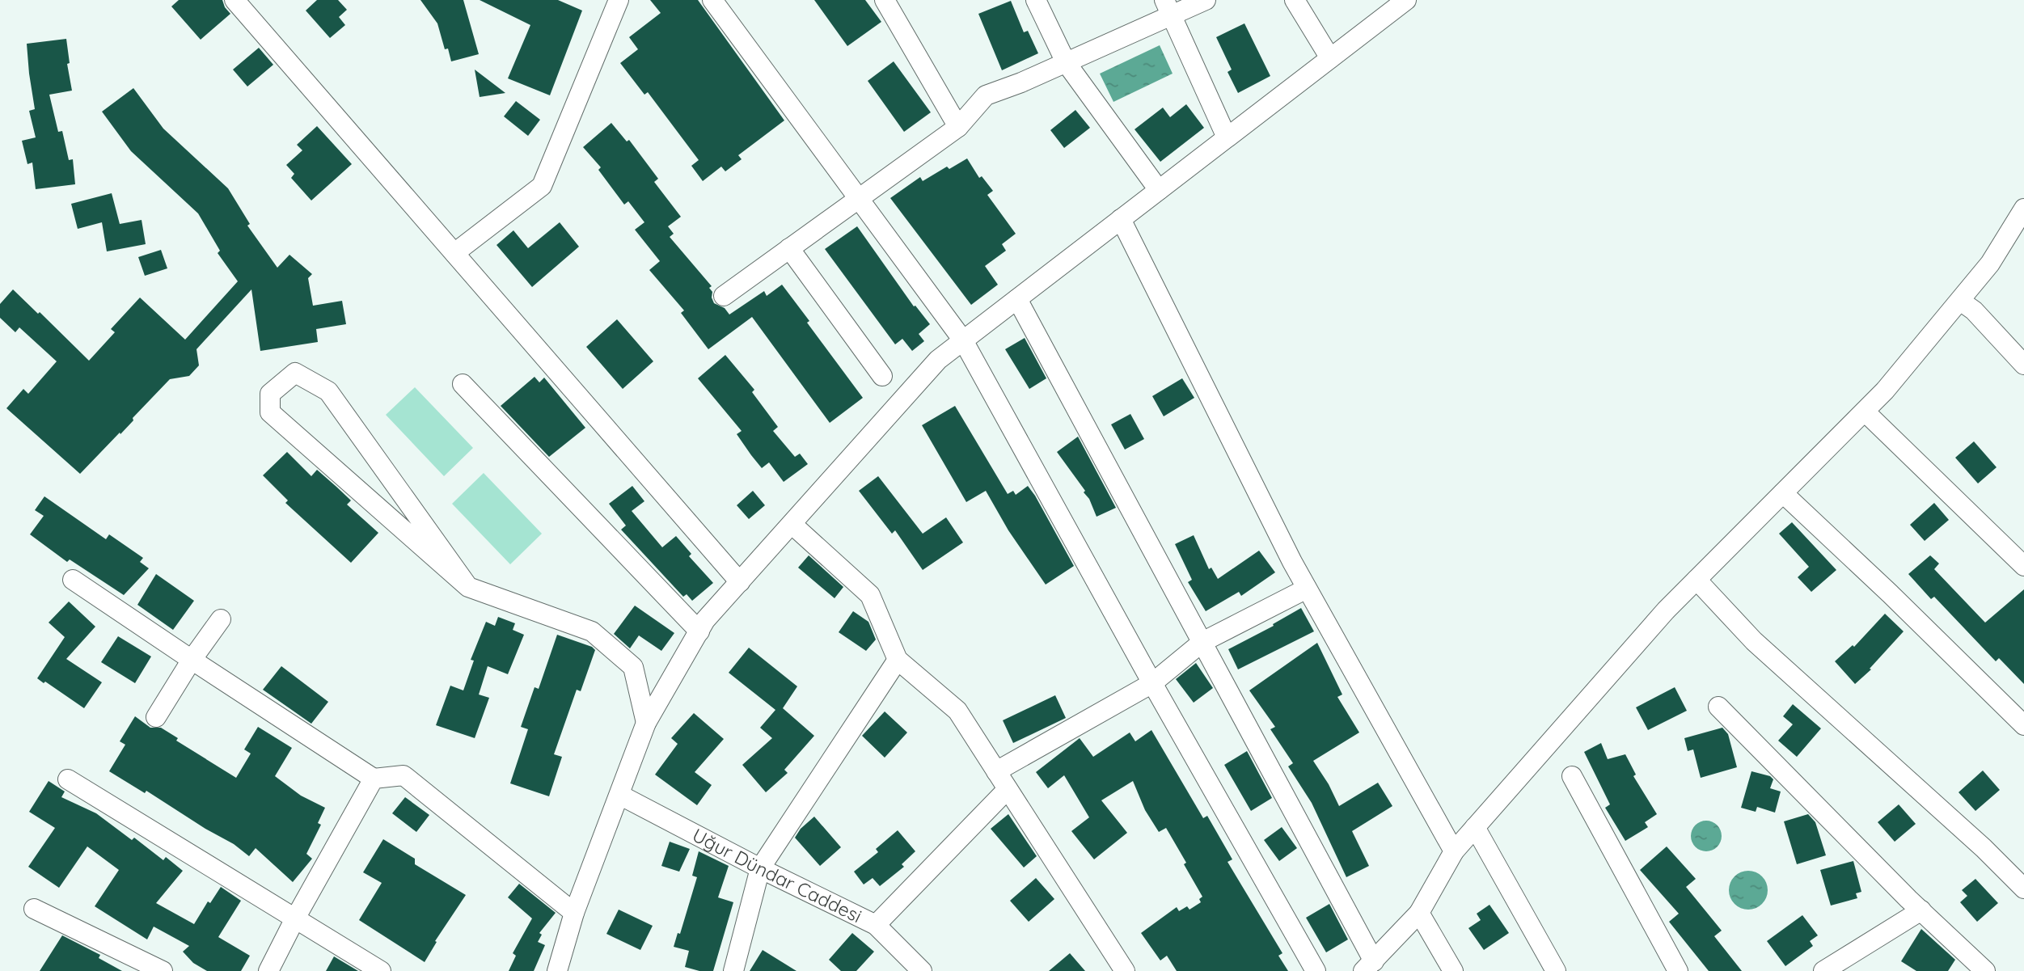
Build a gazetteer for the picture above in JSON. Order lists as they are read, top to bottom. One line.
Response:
{"streets":{"street":["Uğur Dündar Caddesi"]}}
